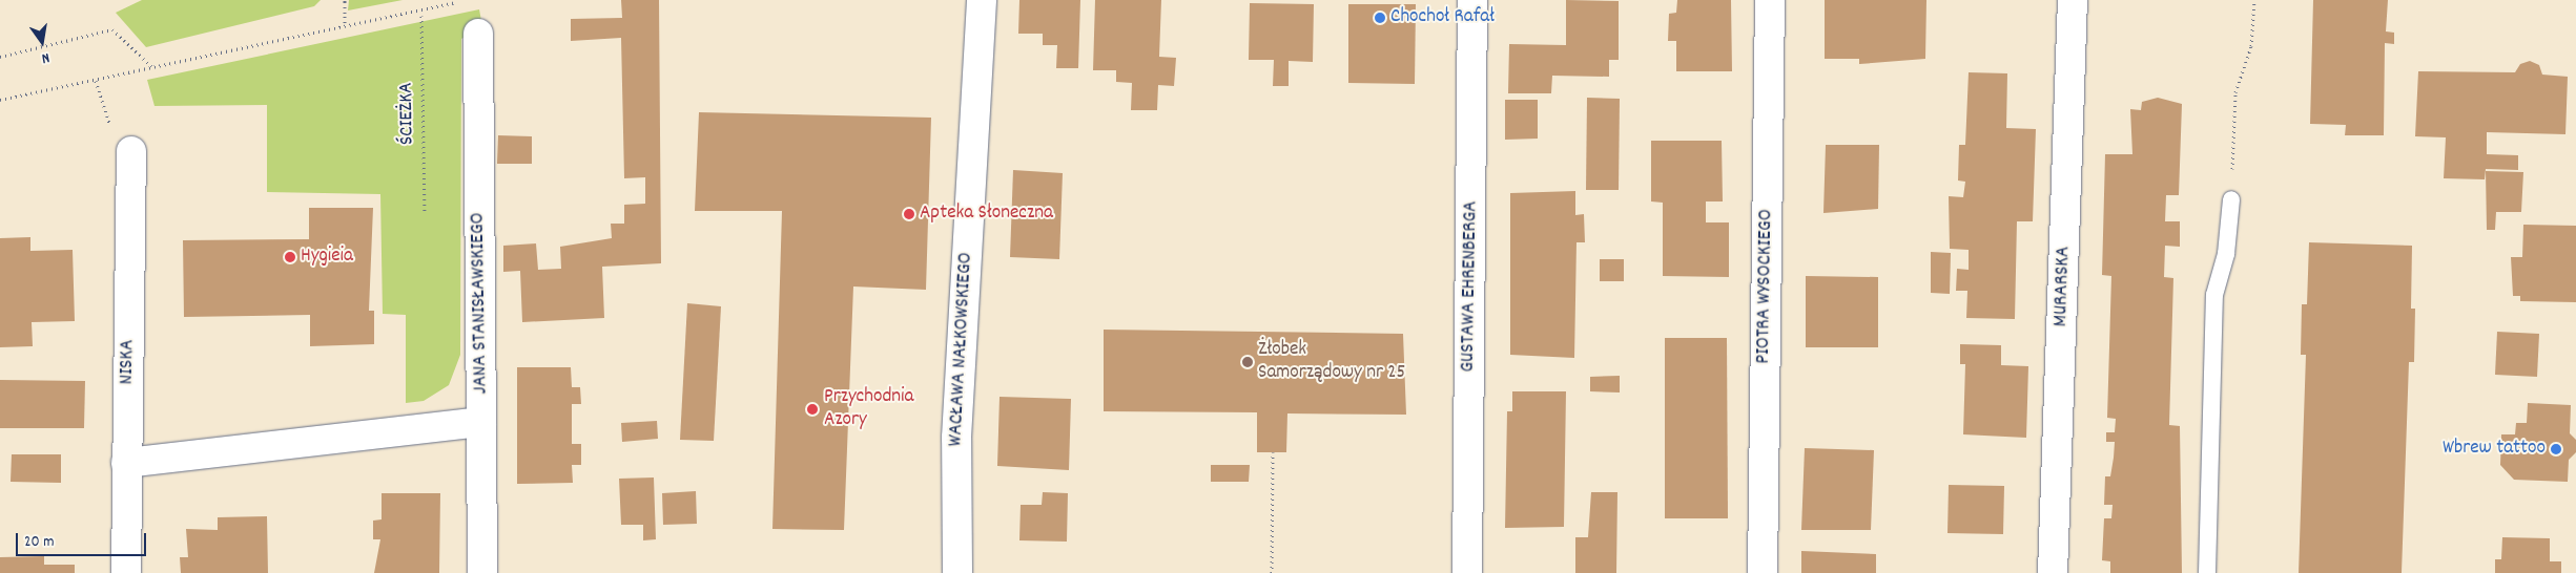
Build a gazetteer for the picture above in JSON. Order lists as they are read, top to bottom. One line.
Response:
{"streets":{"street":["GUSTAWA EHRENBERGA","PIOTRA WYSOCKIEGO","MURARSKA","JANA STANISŁAWSKIEGO","WACŁAWA NAŁKOWSKIEGO","NISKA"],"path":["ŚCIEŻKA"]},"places":["Chochoł Rafał","Apteka Słoneczna","Hygieia","Żłobek Samorządowy nr 25","Przychodnia Azory","Wbrew tattoo"],"scale_bar":"20 m","north":"bottom"}
